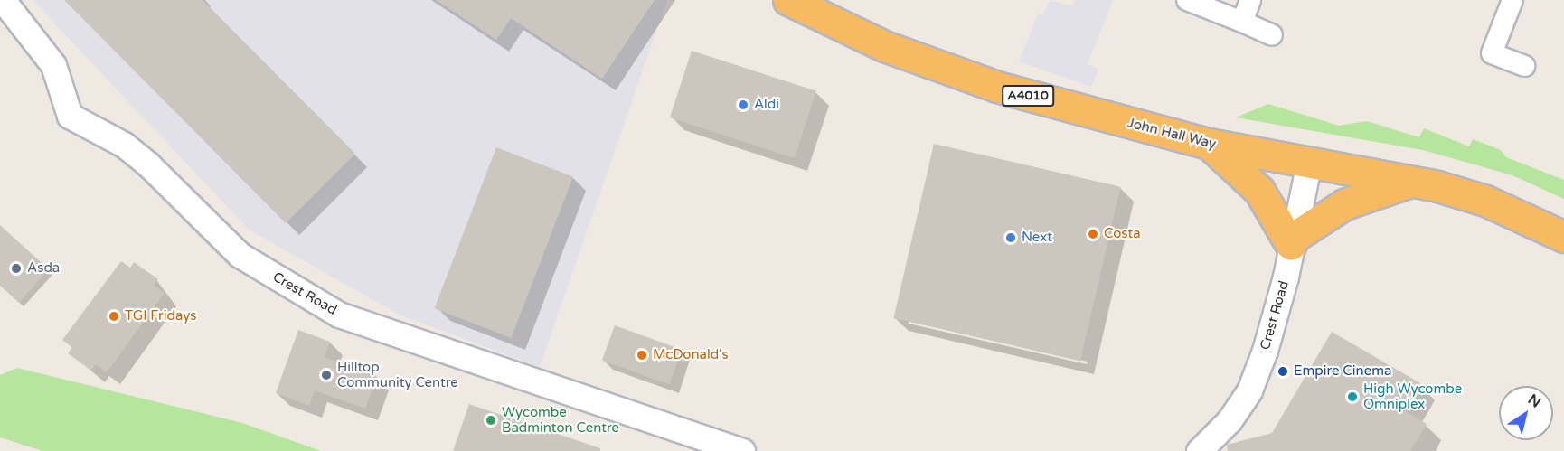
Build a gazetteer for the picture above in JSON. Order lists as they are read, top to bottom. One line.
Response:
{"streets":{"highway":["A4010","John Hall Way"],"street":["Crest Road"]},"crossings":[["John Hall Way","Crest Road"]],"places":["Aldi","Costa","Next","Asda","TGI Fridays","McDonald's","Empire Cinema","Hilltop Community Centre","High Wycombe Omniplex","Wycombe Badminton Centre"],"north":"top right"}
